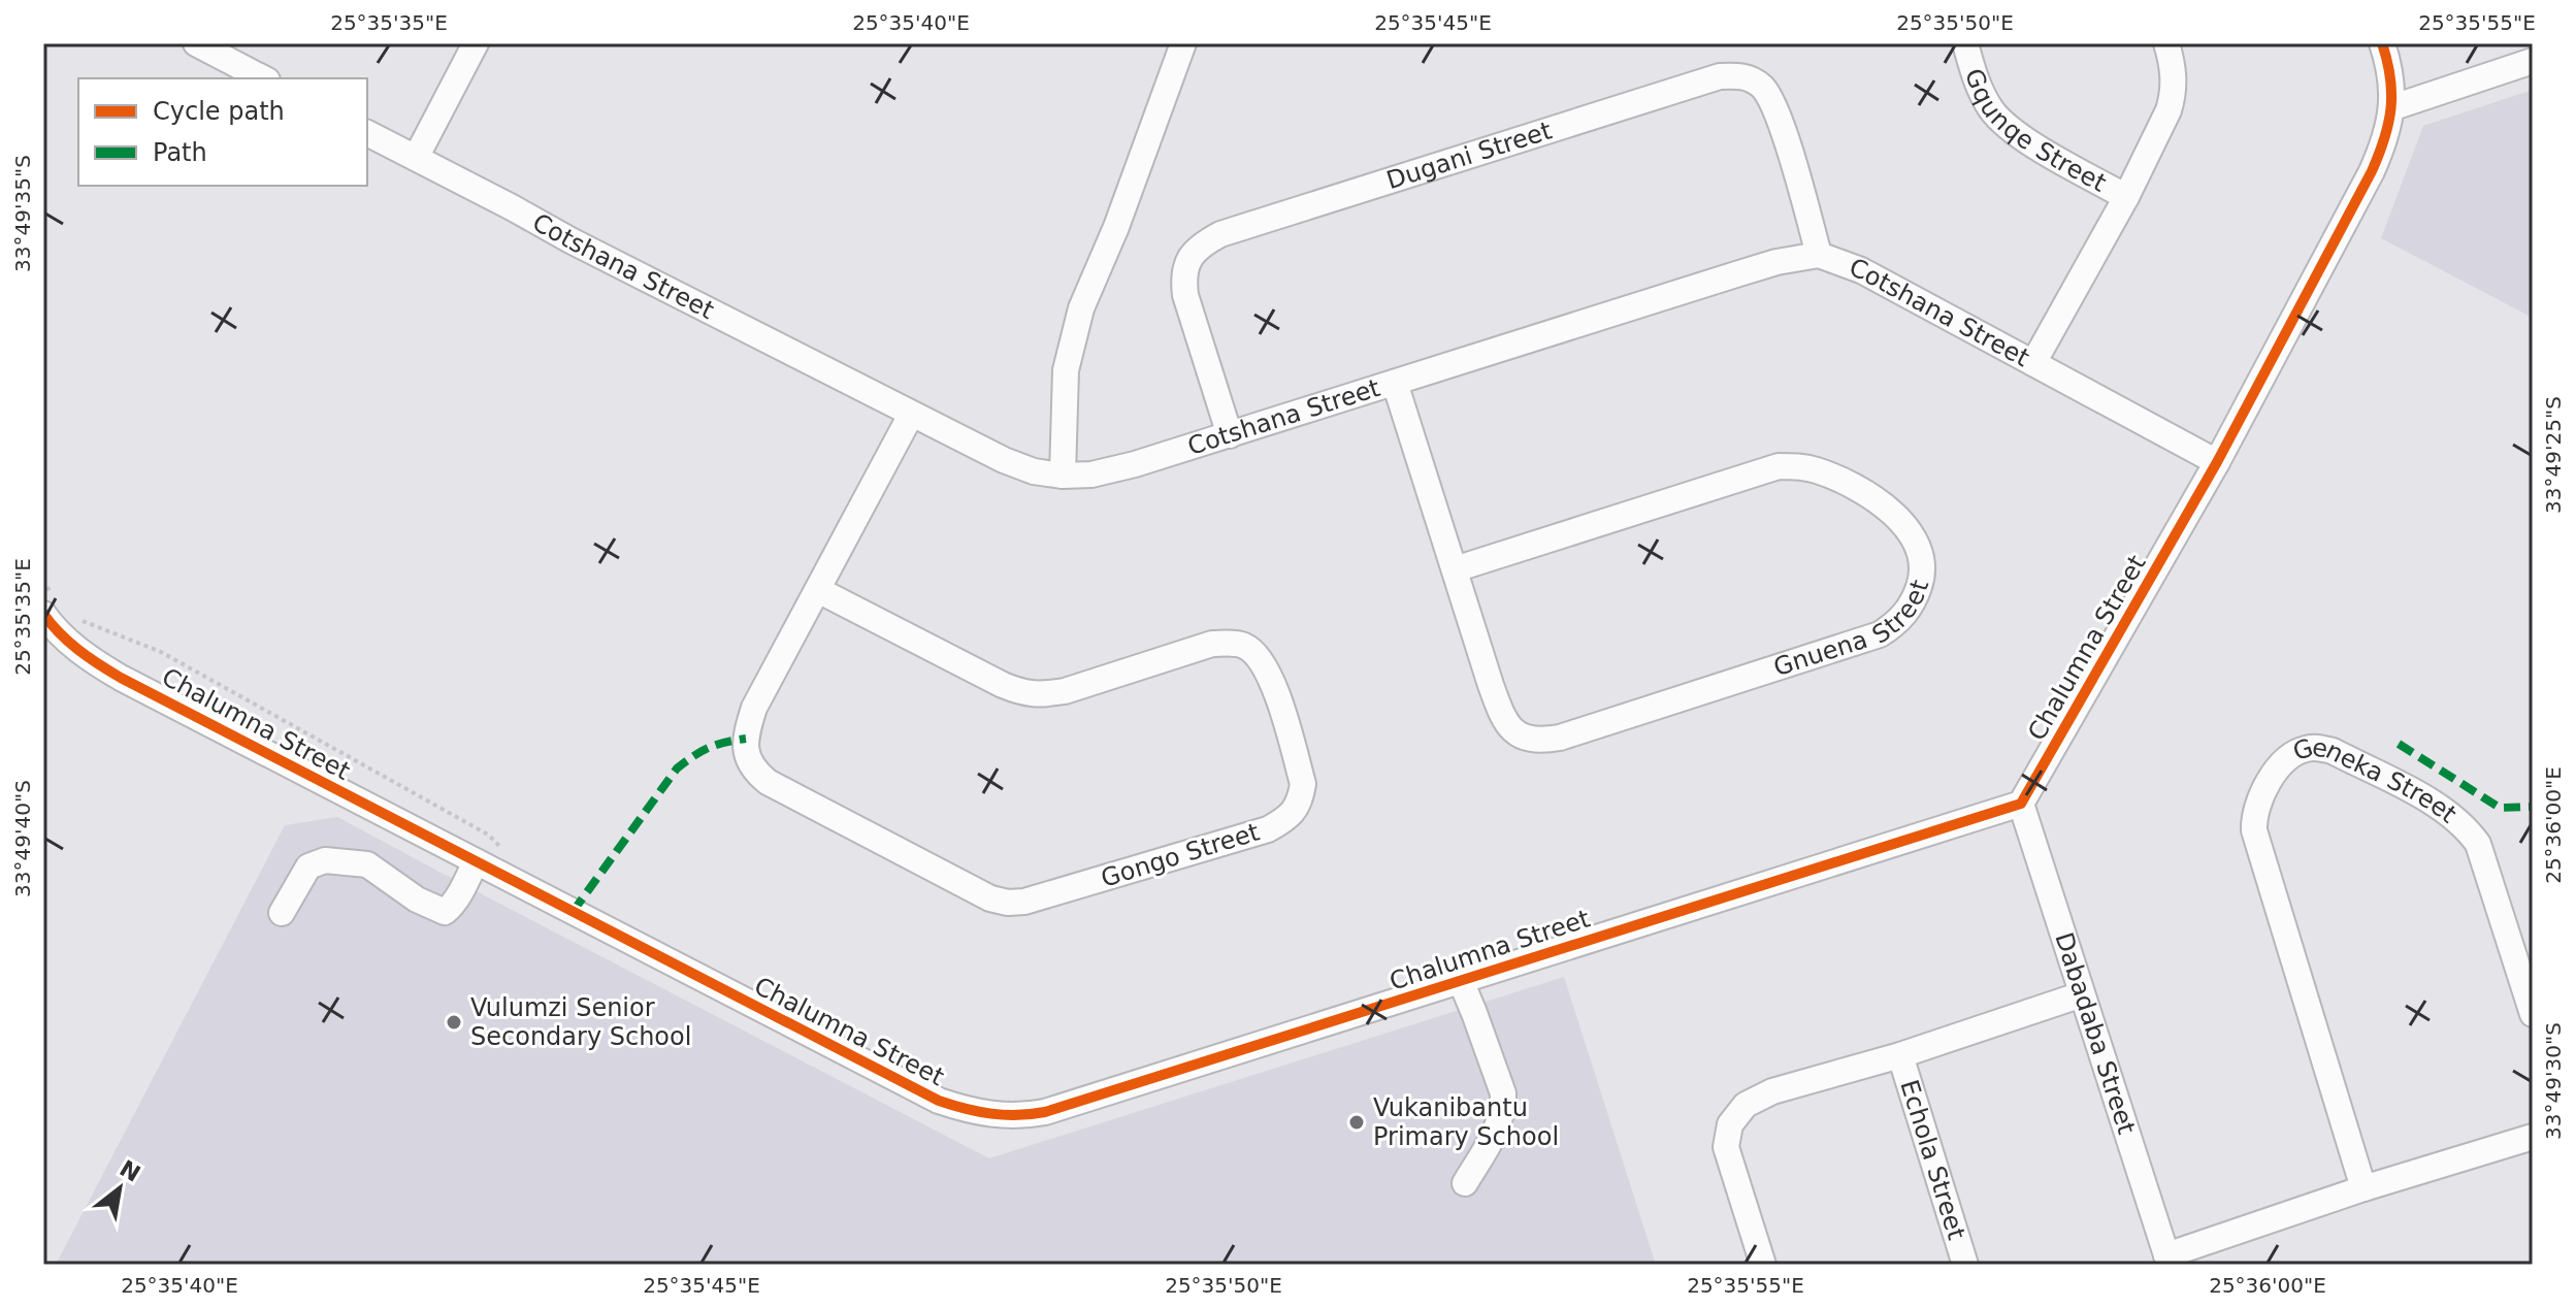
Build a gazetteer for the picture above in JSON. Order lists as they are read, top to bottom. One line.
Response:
{"streets":{"street":["Gqunqe Street","Dugani Street","Cotshana Street","Gnuena Street","Chalumna Street","Geneka Street","Gongo Street","Dabadaba Street","Echola Street"]},"crossings":[["Gqunqe Street","Cotshana Street"],["Dugani Street","Cotshana Street"],["Cotshana Street","Gnuena Street"],["Cotshana Street","Chalumna Street"],["Cotshana Street","Gongo Street"],["Chalumna Street","Dabadaba Street"],["Dabadaba Street","Echola Street"]],"places":["Vulumzi Senior Secondary School","Vukanibantu Primary School"],"legend":["Cycle path","Path"],"north":"top right","coordinates":["25°35'35\"E","25°35'40\"E","25°35'45\"E","25°35'50\"E","25°35'55\"E","33°49'35\"S","33°49'25\"S","25°36'00\"E","33°49'40\"S","33°49'30\"S"]}
